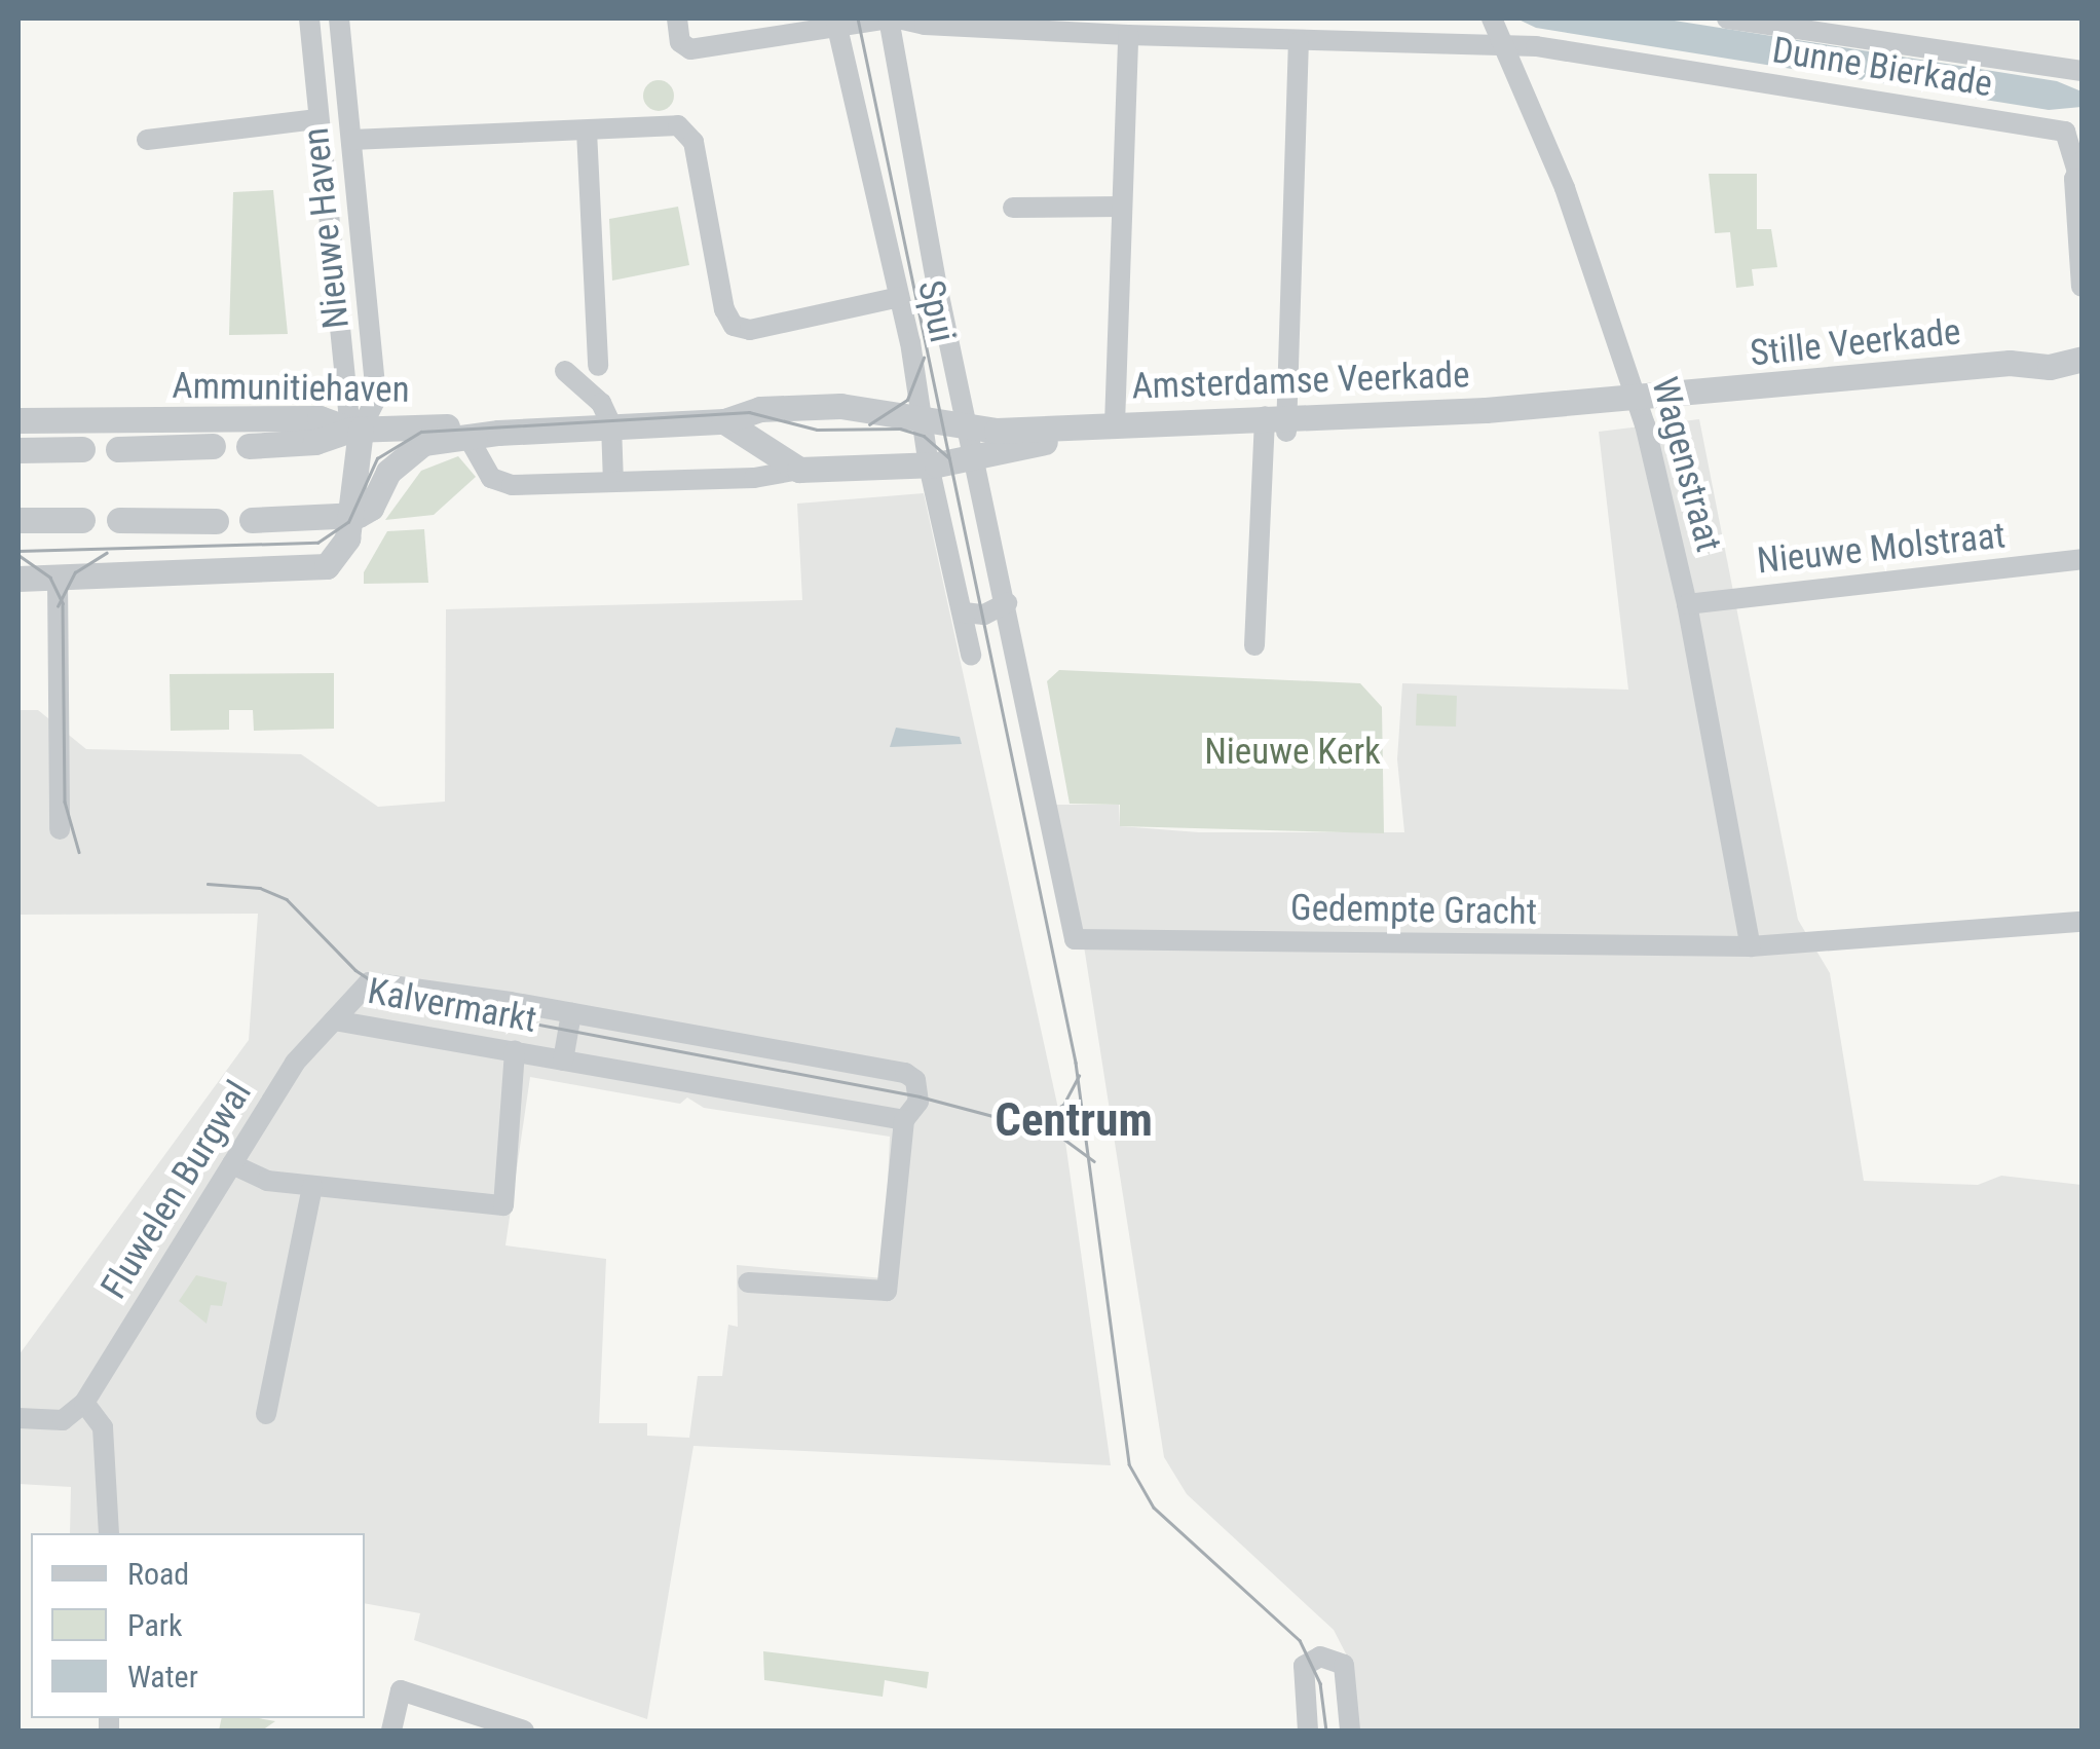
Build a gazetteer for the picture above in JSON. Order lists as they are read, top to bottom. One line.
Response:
{"streets":{"street":["Dunne Bierkade","Nieuwe Haven","Spui","Stille Veerkade","Amsterdamse Veerkade","Ammunitiehaven","Wagenstraat","Nieuwe Molstraat","Gedempte Gracht","Kalvermarkt","Fluwelen Burgwal"]},"crossings":[["Dunne Bierkade","Wagenstraat"],["Nieuwe Haven","Ammunitiehaven"],["Spui","Amsterdamse Veerkade"],["Spui","Ammunitiehaven"],["Spui","Gedempte Gracht"],["Stille Veerkade","Amsterdamse Veerkade"],["Stille Veerkade","Wagenstraat"],["Amsterdamse Veerkade","Ammunitiehaven"],["Amsterdamse Veerkade","Wagenstraat"],["Wagenstraat","Nieuwe Molstraat"],["Wagenstraat","Gedempte Gracht"],["Kalvermarkt","Fluwelen Burgwal"]],"districts":["Centrum"],"parks":["Nieuwe Kerk"],"legend":["Road","Park","Water"]}
